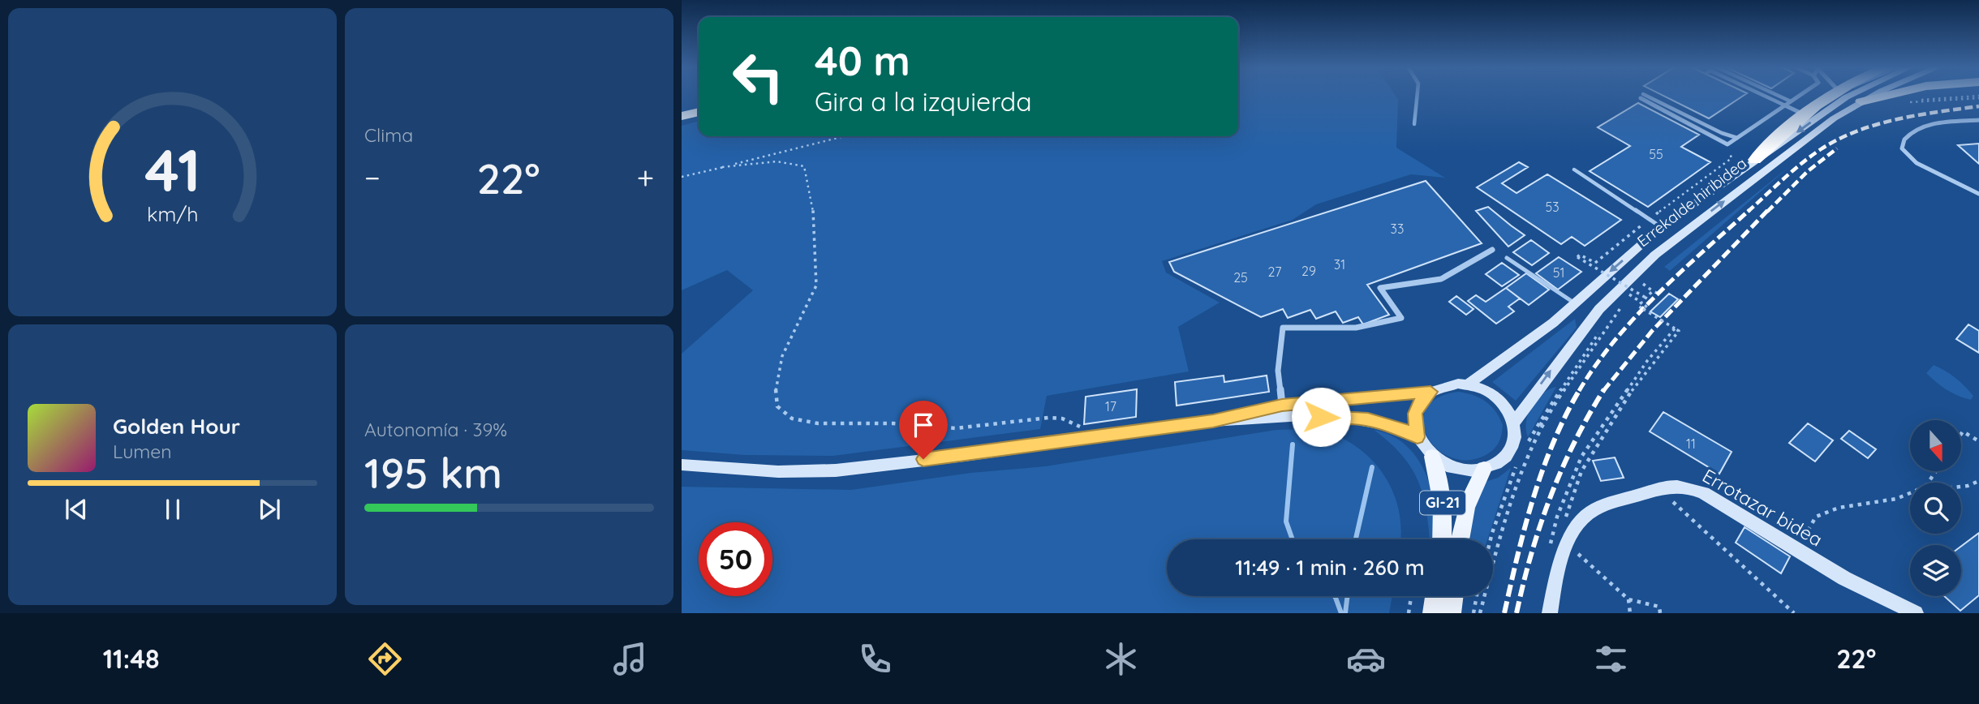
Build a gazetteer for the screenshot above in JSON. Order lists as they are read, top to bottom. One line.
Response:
{"streets":{"main road":["Errekalde hiribidea","GI-21","Errotazar bidea"]},"crossings":[["Errekalde hiribidea","GI-21"]],"house_numbers":["55","53","33","31","29","27","51","25","17","11"],"north":"bottom","page":{"tile":["Clima",["Autonomía · 39%","195 km"]],"turn":["40 m","Gira a la izquierda"],"heat":["−","22°","+"],"song":["Golden Hour","Lumen"],"limit":"50","trip":"11:49 · 1 min · 260 m","tabs":["11:48","22°"],"gauge":["41","km/h"]}}
